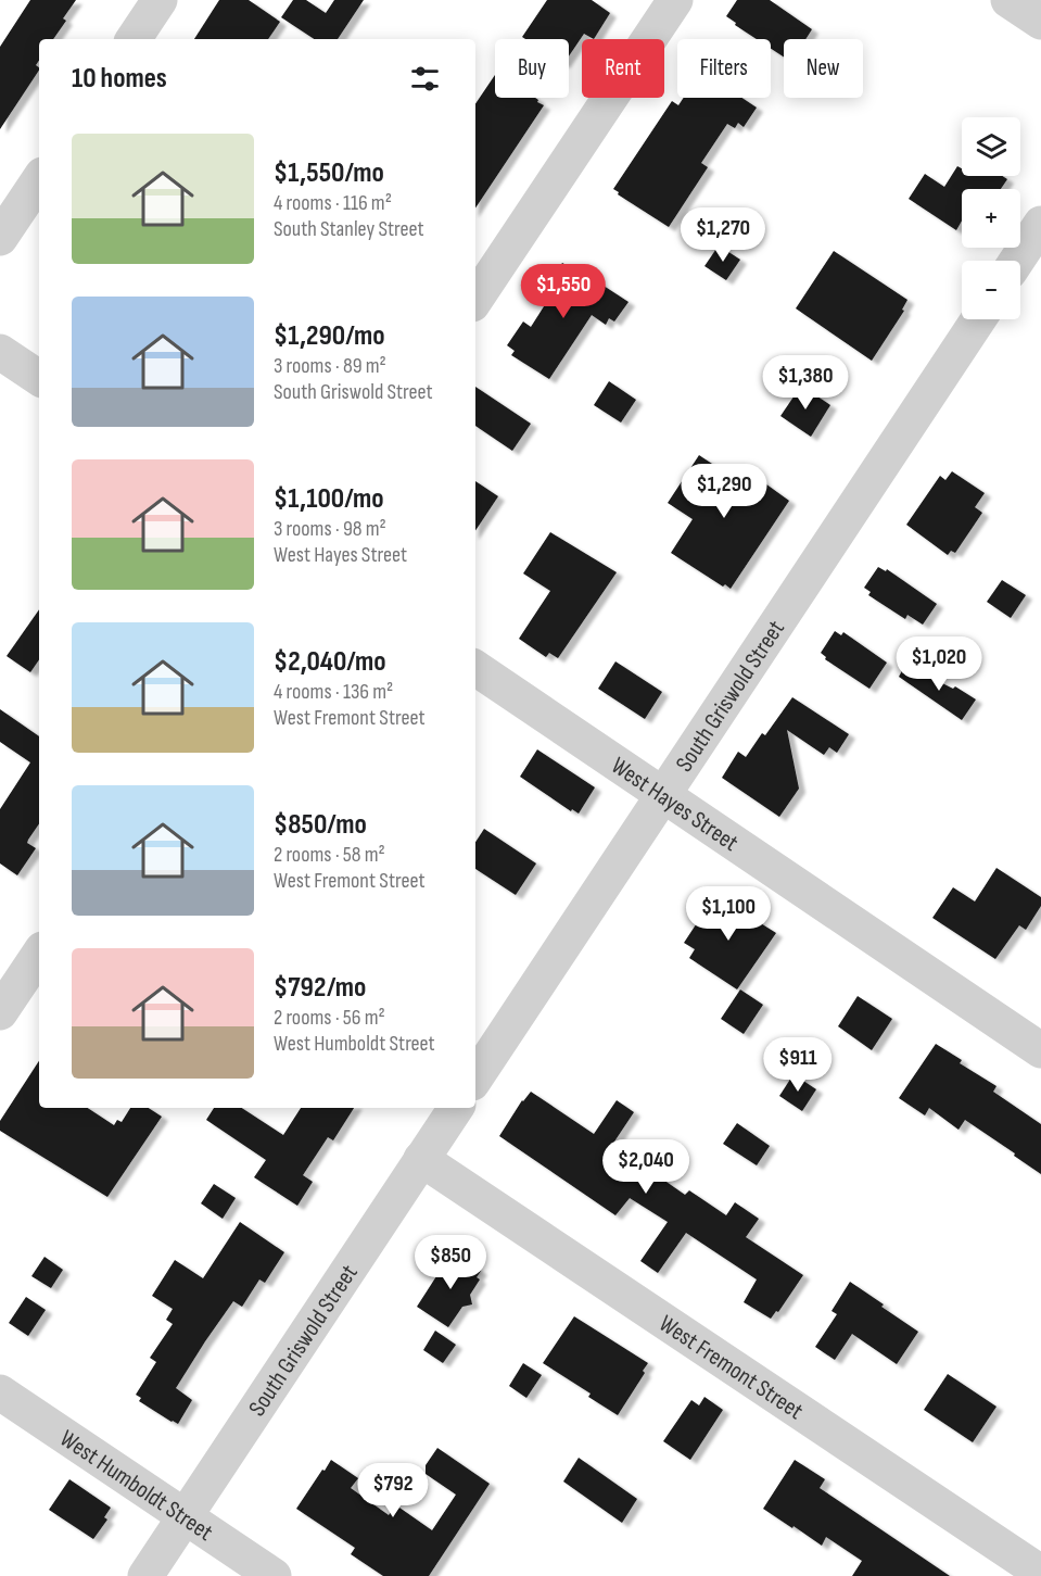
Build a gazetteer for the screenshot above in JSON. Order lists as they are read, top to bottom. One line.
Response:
{"streets":{"street":["South Griswold Street","West Hayes Street","West Fremont Street","West Humboldt Street"]},"crossings":[["South Griswold Street","West Hayes Street"],["South Griswold Street","West Fremont Street"],["South Griswold Street","West Humboldt Street"]],"page":{"chip":["Buy","Rent","Filters","New"],"heading":"10 homes","map_buttons":["+","−"],"list":[{"name":"$1,550/mo","note":"4 rooms · 116 m² · South Stanley Street"},{"name":"$1,290/mo","note":"3 rooms · 89 m² · South Griswold Street"},{"name":"$1,100/mo","note":"3 rooms · 98 m² · West Hayes Street"},{"name":"$2,040/mo","note":"4 rooms · 136 m² · West Fremont Street"},{"name":"$850/mo","note":"2 rooms · 58 m² · West Fremont Street"},{"name":"$792/mo","note":"2 rooms · 56 m² · West Humboldt Street"}],"price":["$1,270","$1,550","$1,380","$1,290","$1,020","$1,100","$911","$2,040","$850","$792"]}}
